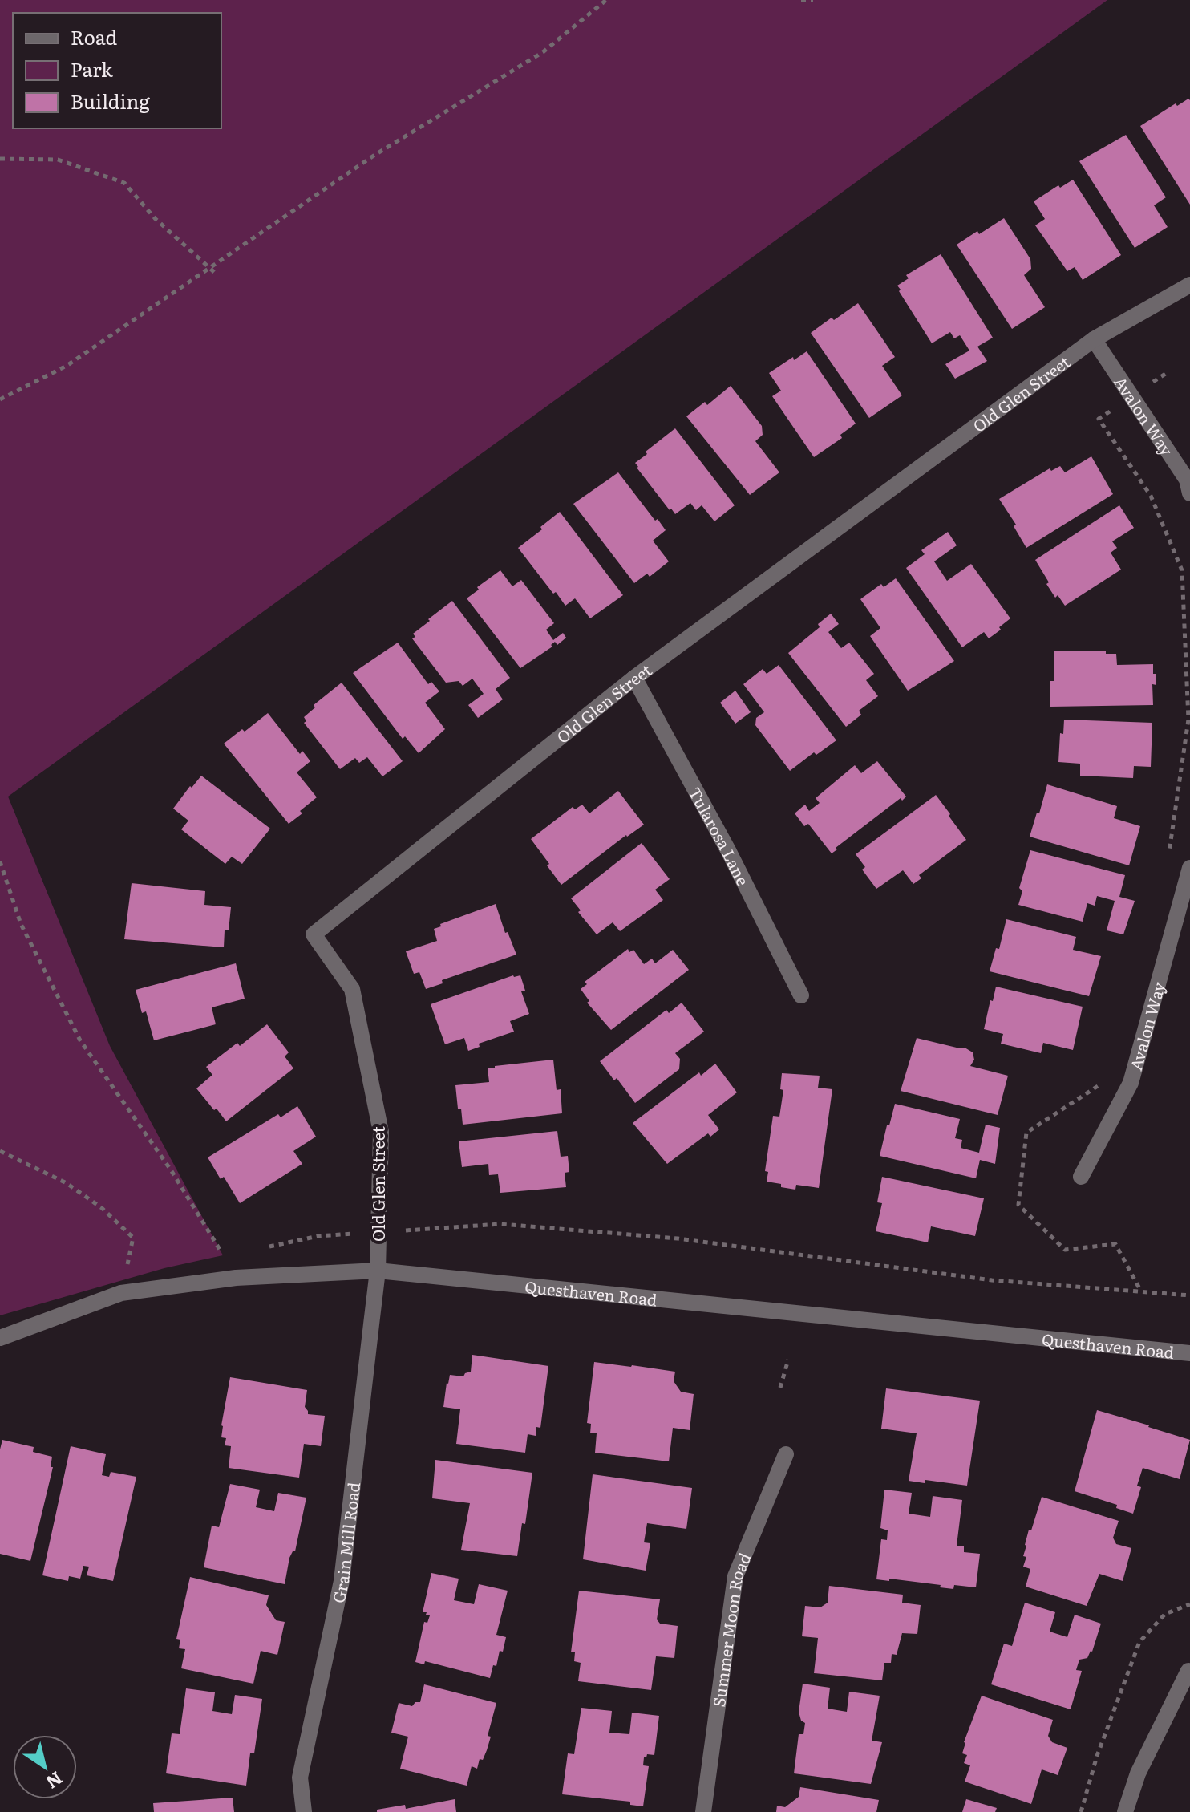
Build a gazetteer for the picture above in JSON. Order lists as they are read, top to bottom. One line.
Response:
{"streets":{"street":["Old Glen Street","Avalon Way","Tularosa Lane","Questhaven Road","Grain Mill Road","Summer Moon Road"]},"crossings":[["Old Glen Street","Avalon Way"],["Old Glen Street","Tularosa Lane"],["Old Glen Street","Questhaven Road"],["Old Glen Street","Grain Mill Road"],["Questhaven Road","Grain Mill Road"]],"legend":["Road","Park","Building"],"north":"bottom right"}
